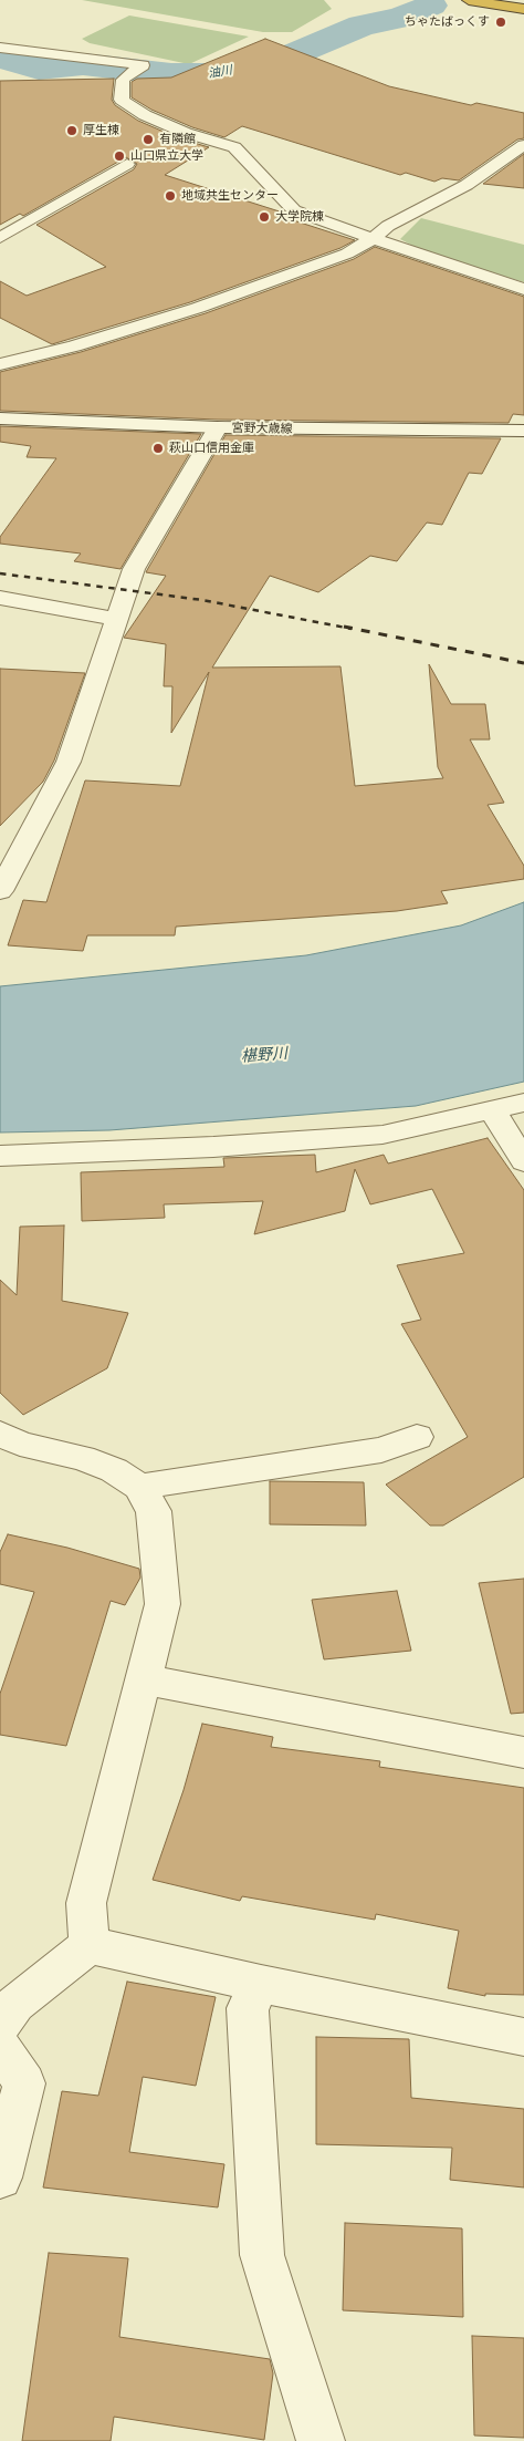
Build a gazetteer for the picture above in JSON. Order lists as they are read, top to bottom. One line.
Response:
{"streets":{"street":["宮野大歳線"]},"water":["油川","椹野川"],"places":["ちゃたばっくす","厚生棟","有隣館","山口県立大学","地域共生センター","大学院棟","萩山口信用金庫"]}
